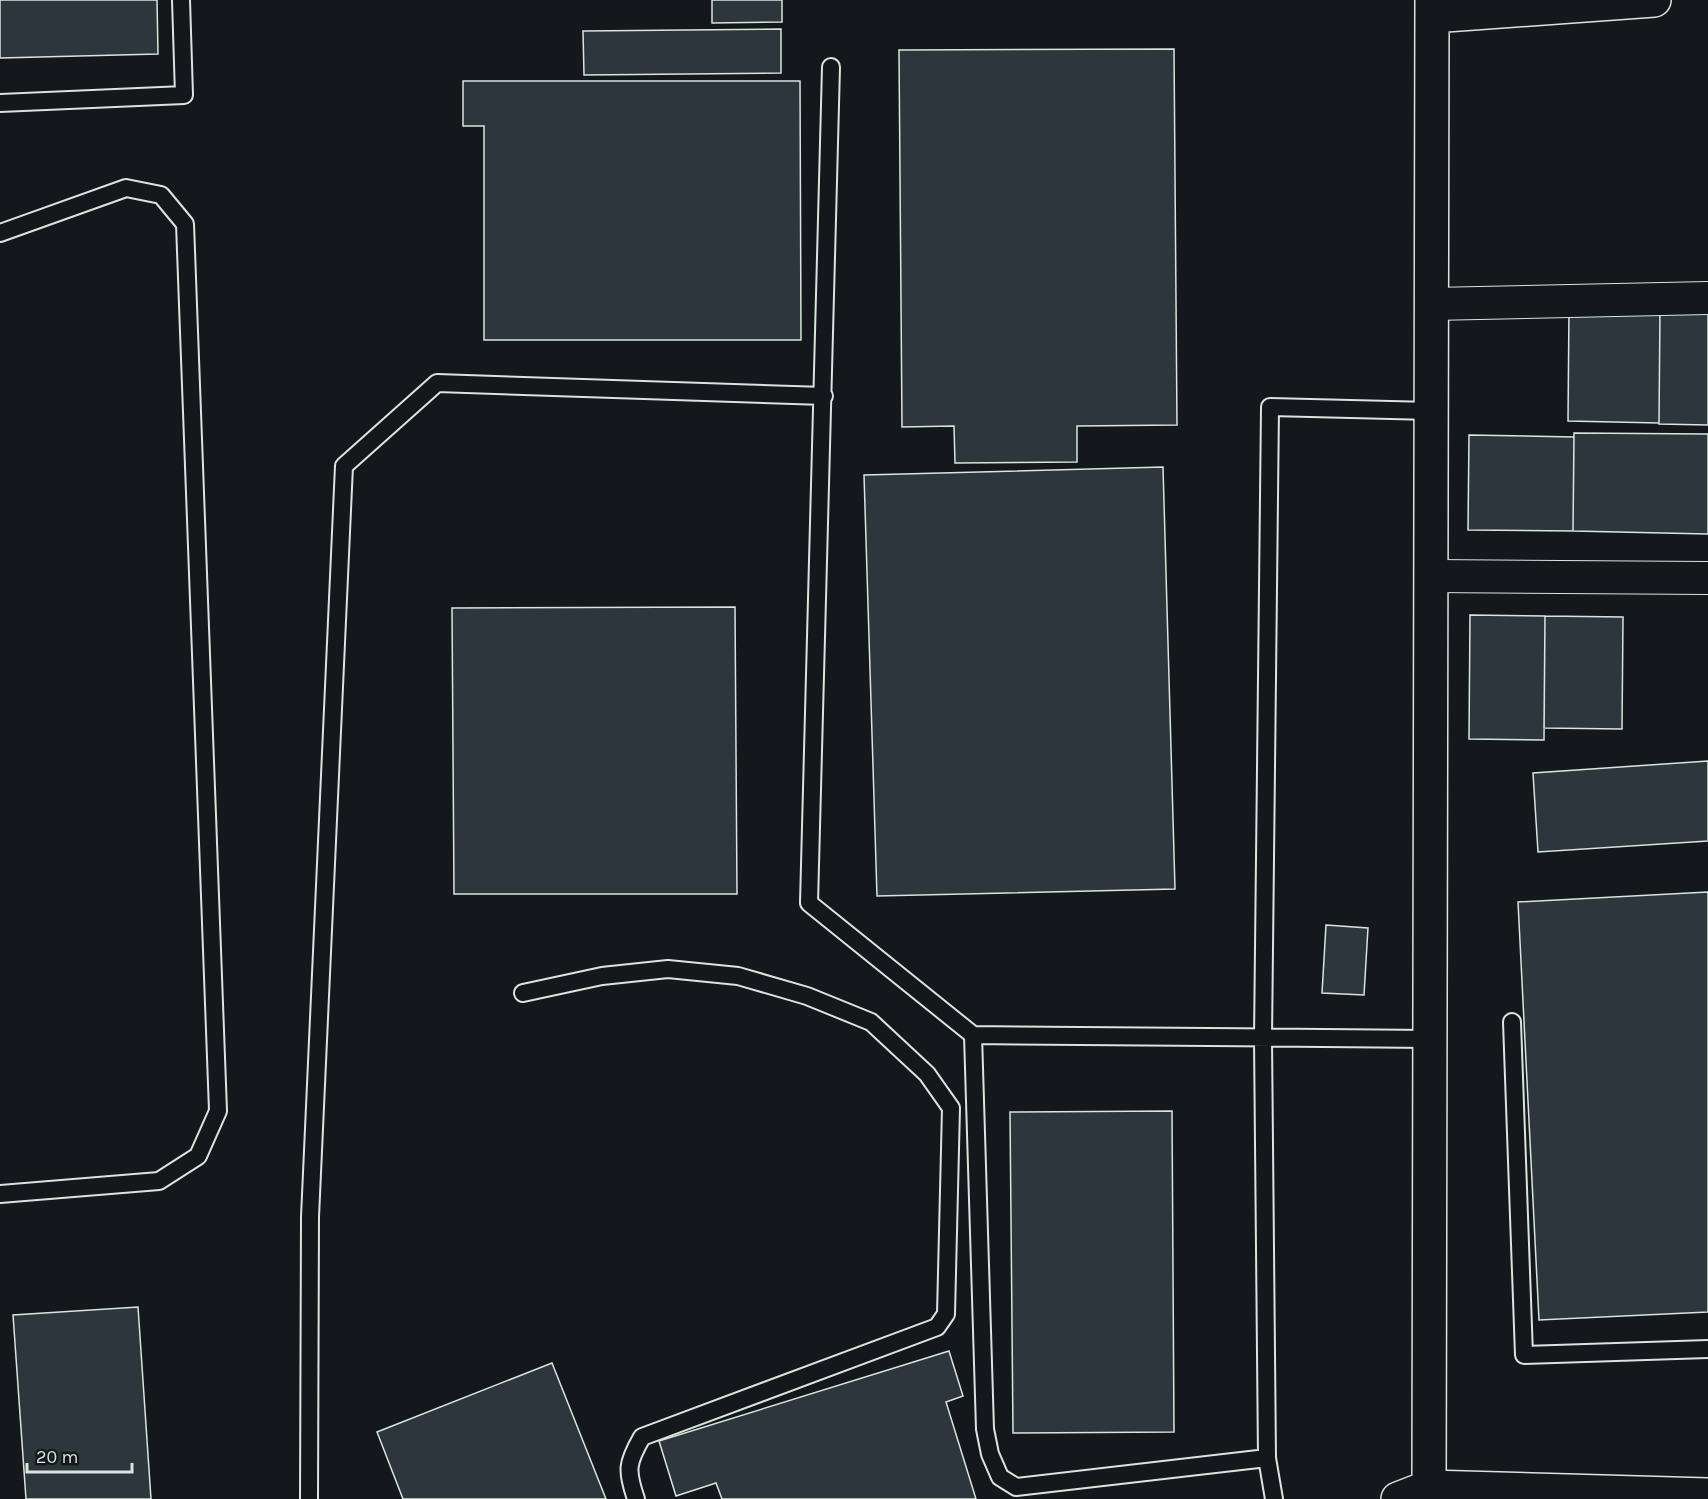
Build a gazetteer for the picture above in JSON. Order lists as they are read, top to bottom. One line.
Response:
{"scale_bar":"20 m"}
